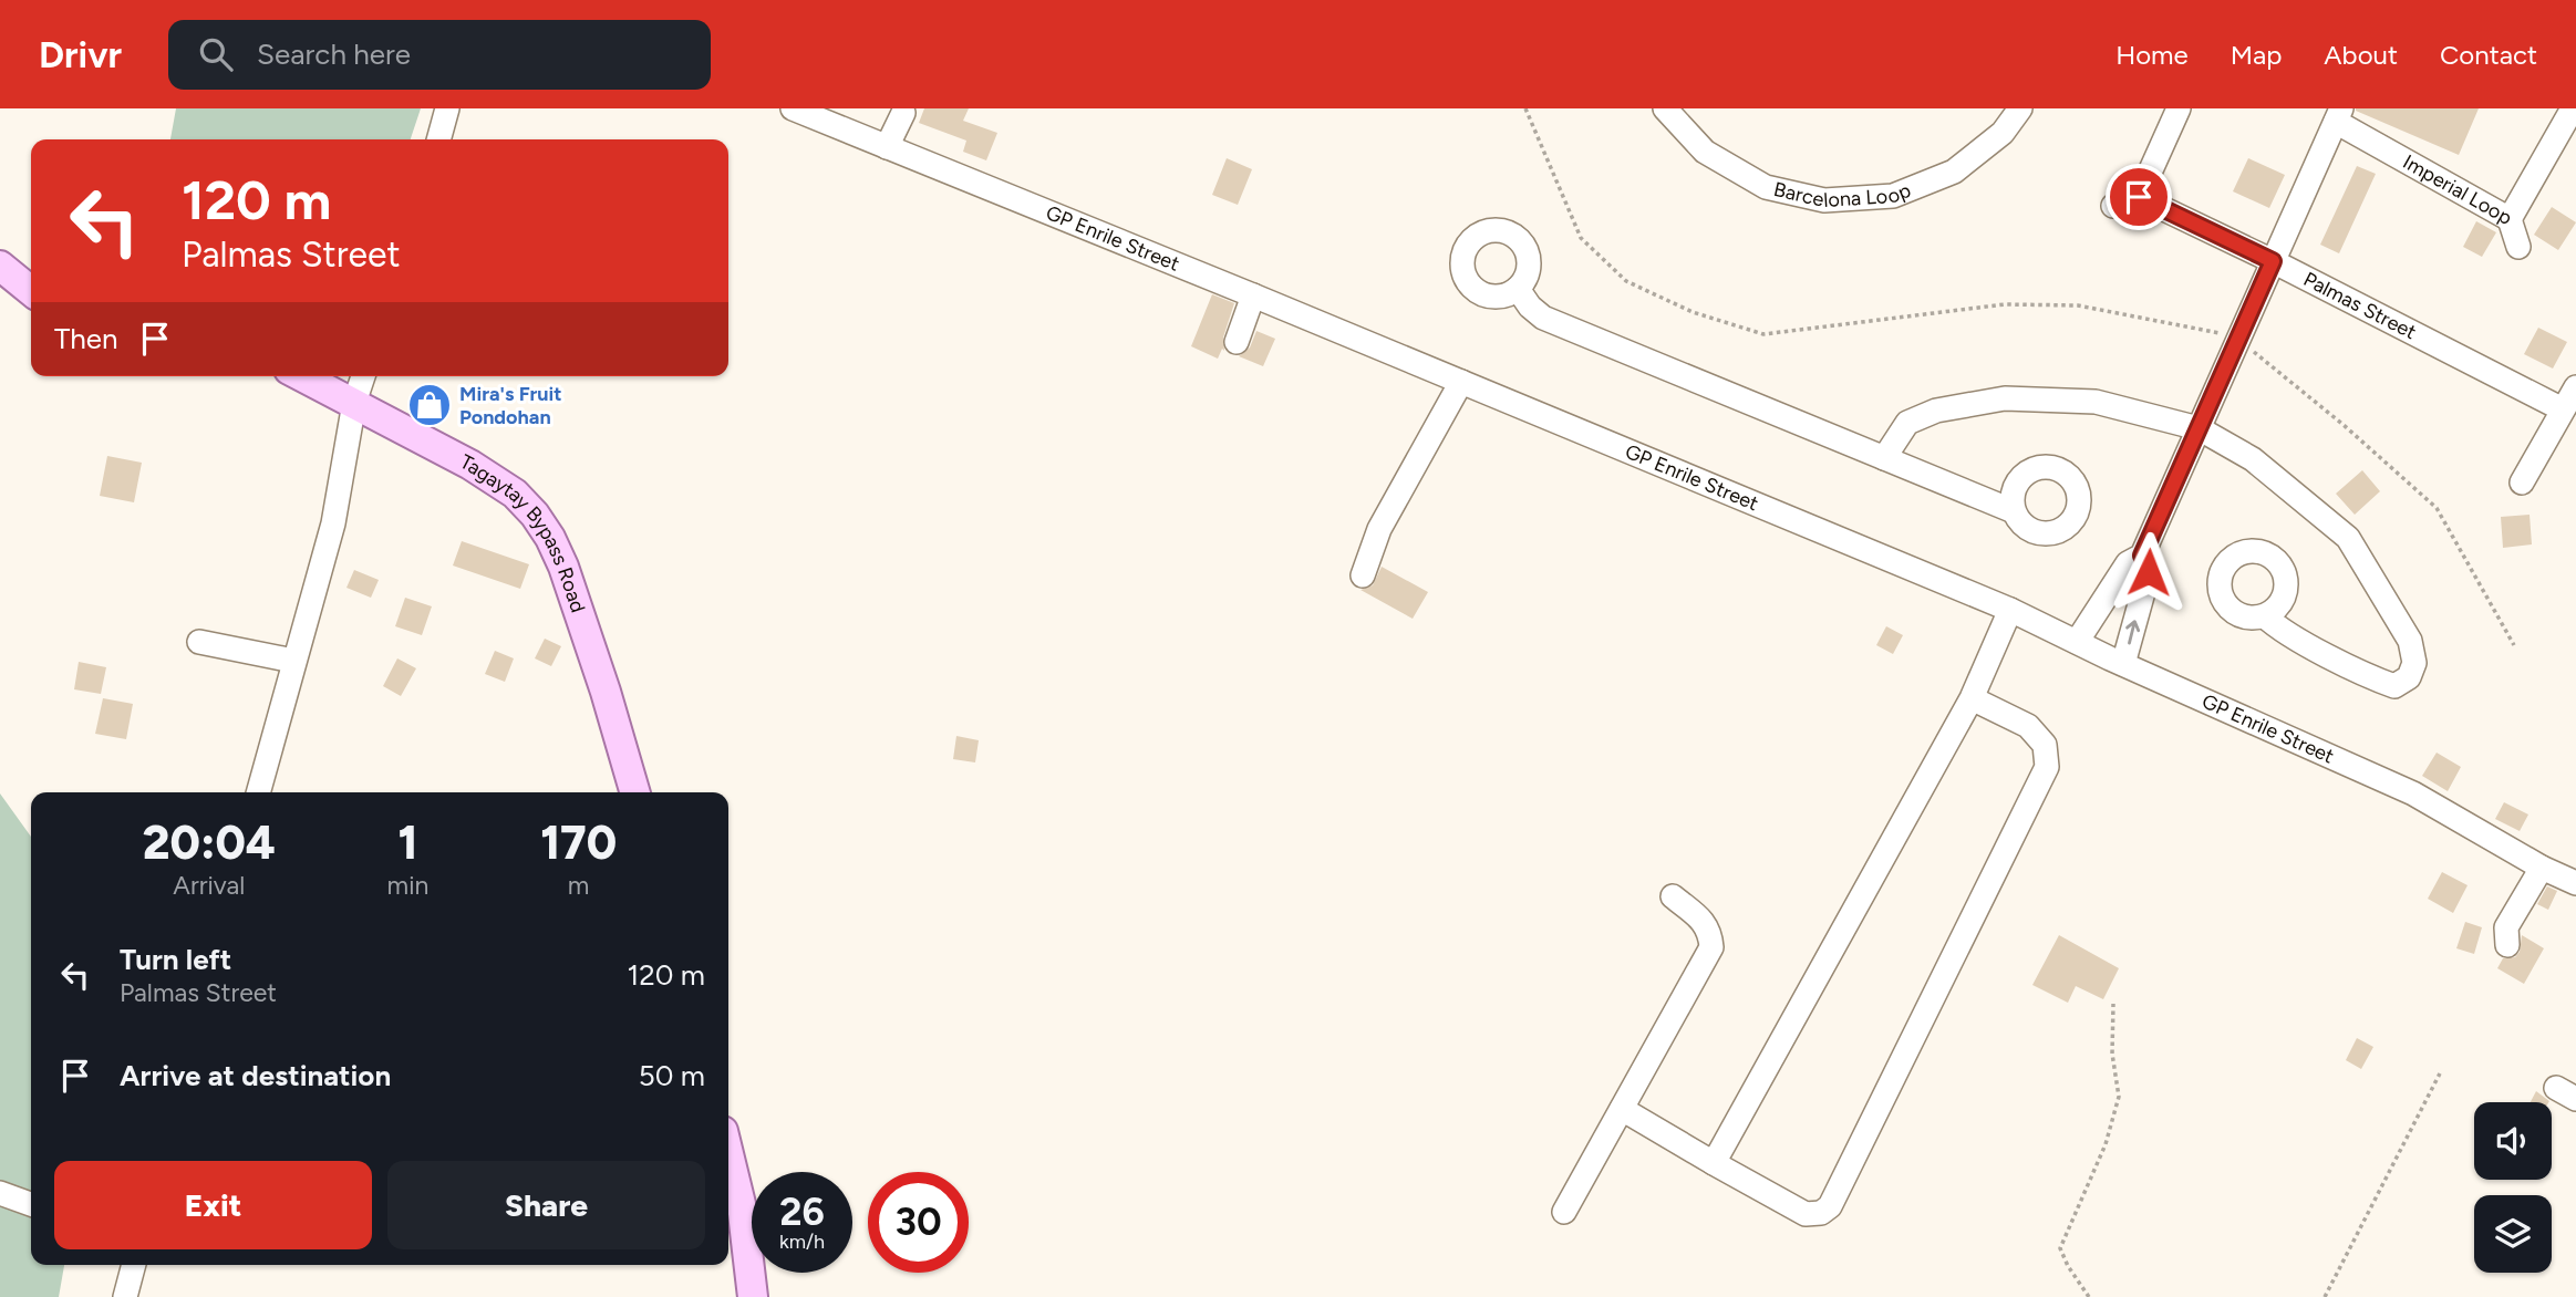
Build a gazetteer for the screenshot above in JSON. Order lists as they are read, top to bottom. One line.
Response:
{"streets":{"main road":["Tagaytay Bypass Road"],"street":["Imperial Loop","Barcelona Loop","GP Enrile Street","Palmas Street"]},"places":{"shop":["Mira's Fruit Pondohan"]},"page":{"header":"Drivr","search":"Search here","nav":["Home","Map","About","Contact"],"turn":["120 m","Palmas Street"],"then":"Then","eta":["20:04","Arrival","1","min","170","m"],"list":[{"name":"Turn left","note":"Palmas Street","value":"120 m"},{"name":"Arrive at destination","value":"50 m"}],"buttons":["Exit","Share"],"speed":"26 km/h","limit":"30"}}
